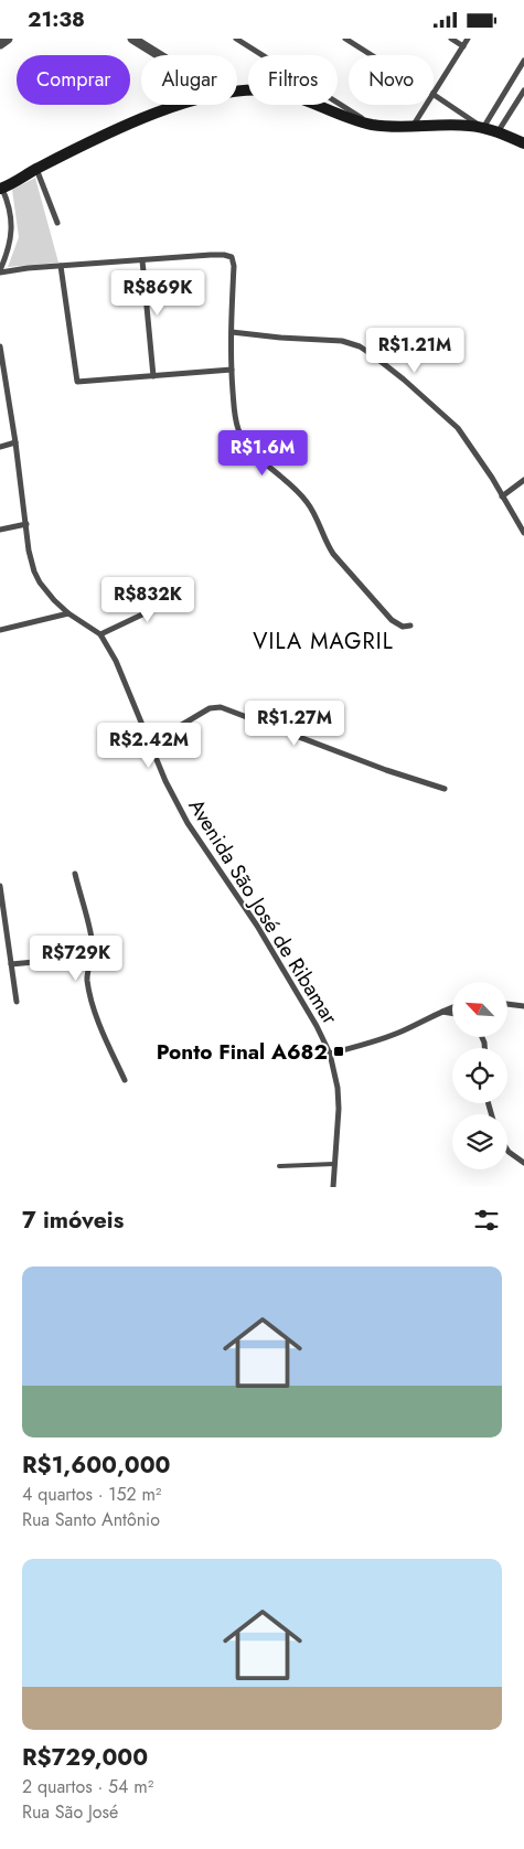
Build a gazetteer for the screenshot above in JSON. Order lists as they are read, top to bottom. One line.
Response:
{"streets":{"street":["Avenida São José de Ribamar"]},"districts":["VILA MAGRIL"],"places":{"transit":["Ponto Final A682"]},"north":"top left","page":{"status":"21:38","chip":["Comprar","Alugar","Filtros","Novo"],"price":["R$869K","R$1.21M","R$1.6M","R$832K","R$1.27M","R$2.42M","R$729K"],"heading":"7 imóveis","list":[{"name":"R$1,600,000","note":"4 quartos · 152 m² · Rua Santo Antônio"},{"name":"R$729,000","note":"2 quartos · 54 m² · Rua São José"}]}}
